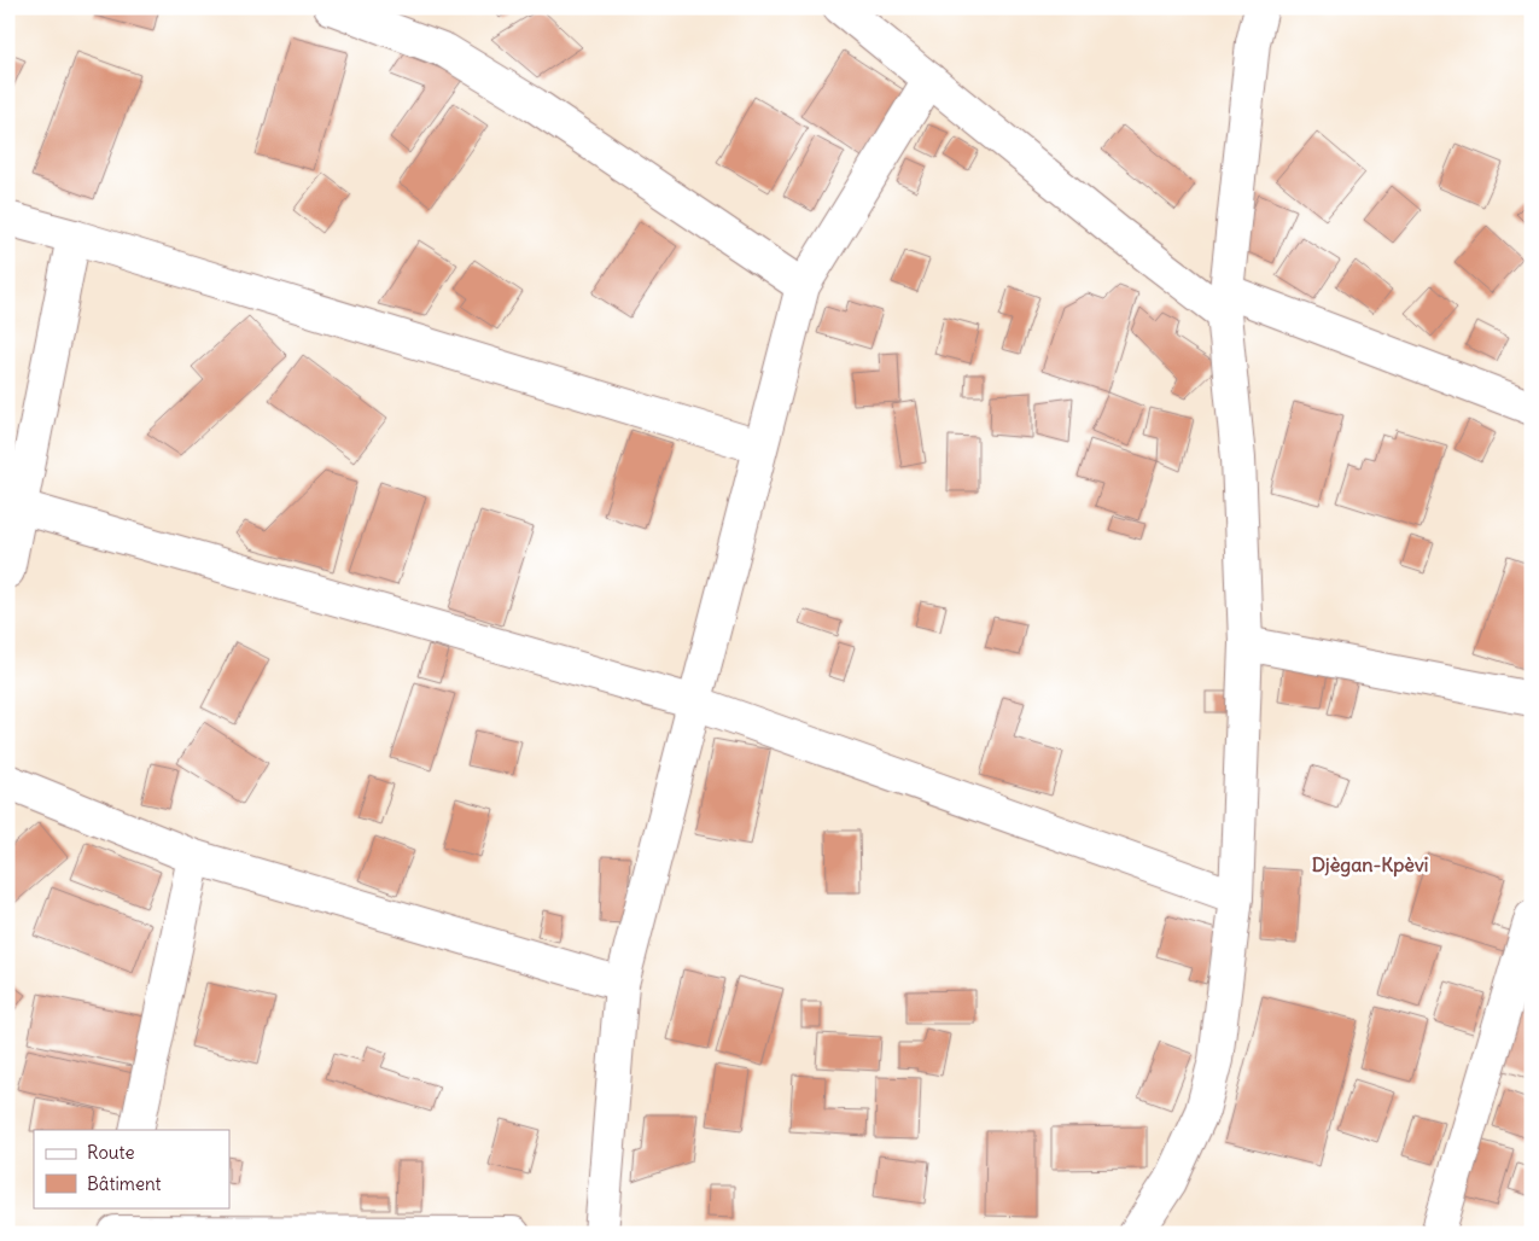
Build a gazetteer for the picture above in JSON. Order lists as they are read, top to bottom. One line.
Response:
{"districts":["Djègan-Kpèvi"],"legend":["Route","Bâtiment"]}
